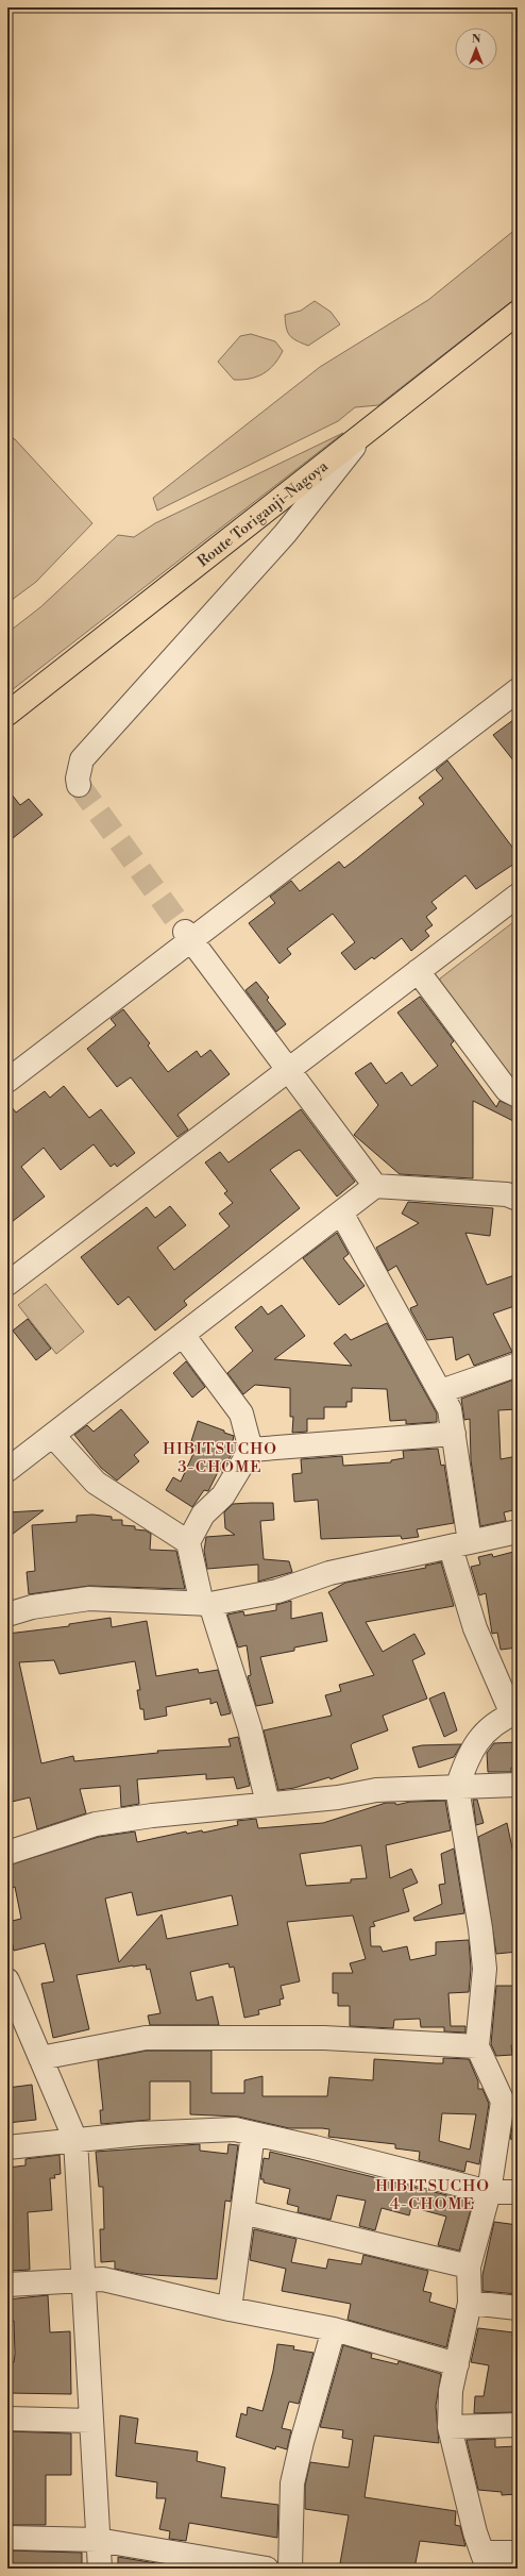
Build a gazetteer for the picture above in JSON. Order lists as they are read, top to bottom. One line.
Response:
{"streets":{"main road":["Route Toriganji-Nagoya"]},"districts":["HIBITSUCHO 3-CHOME","HIBITSUCHO 4-CHOME"],"north":"top"}
